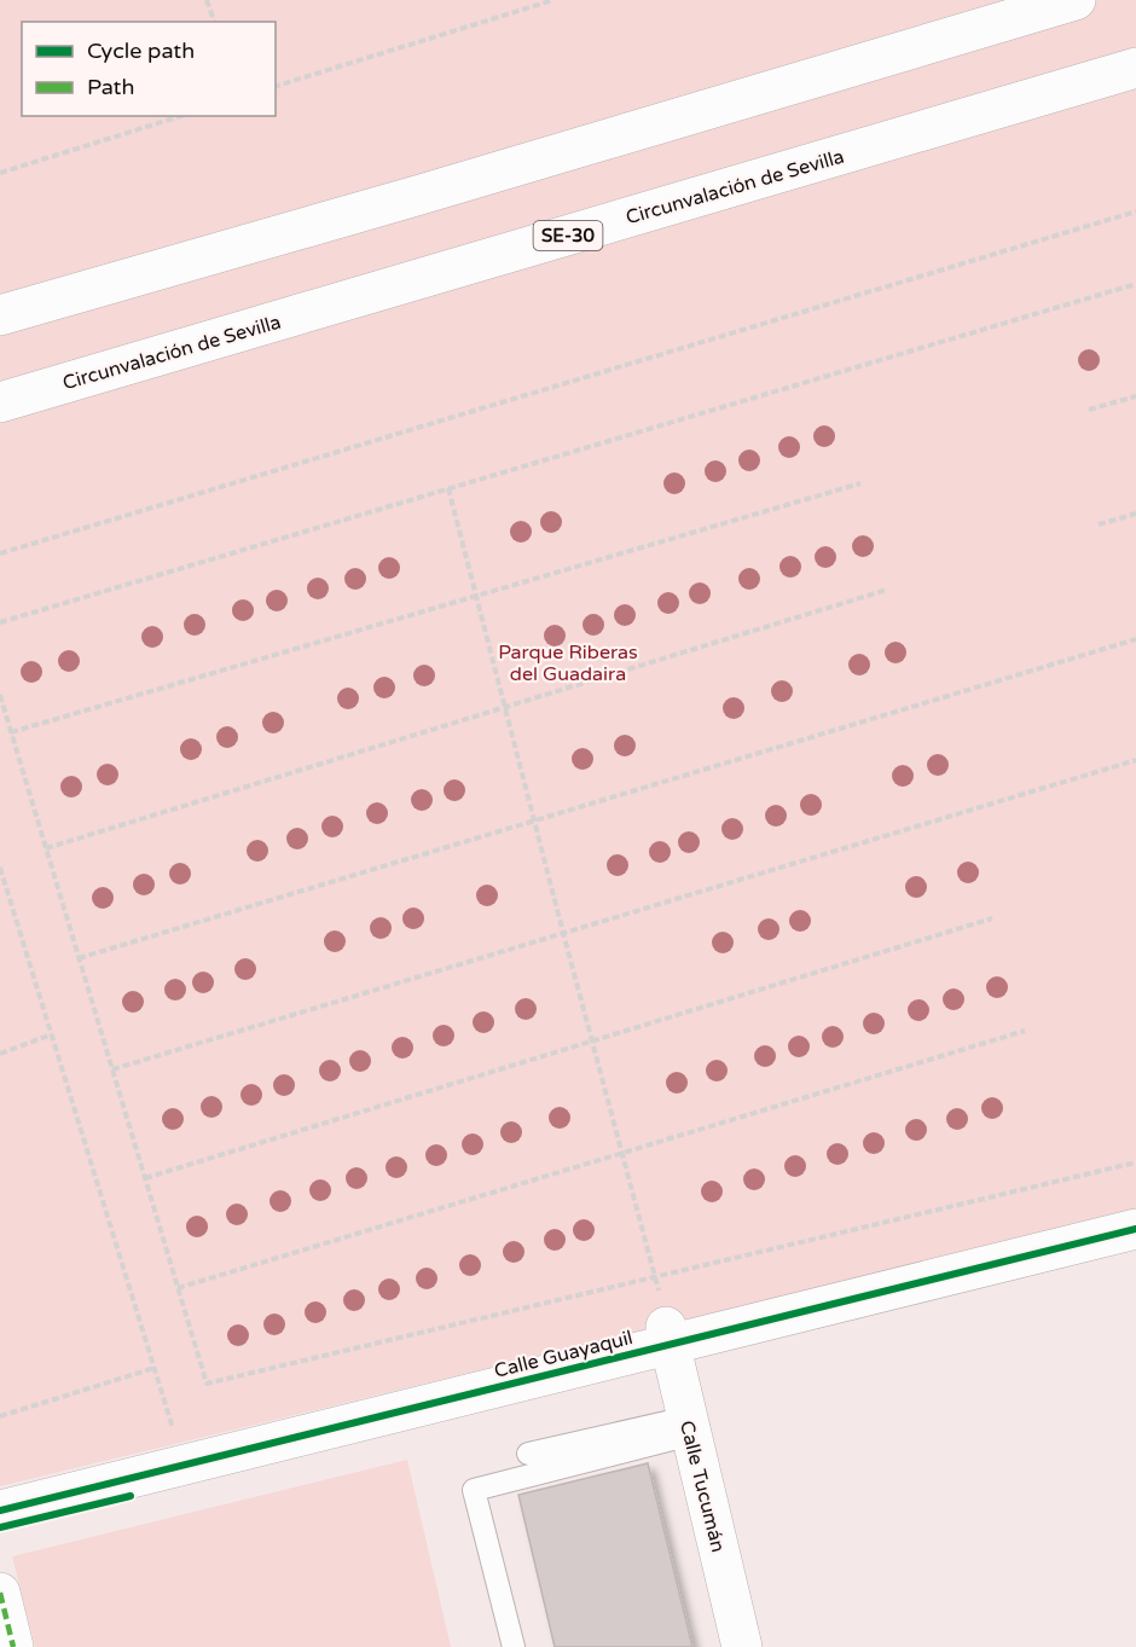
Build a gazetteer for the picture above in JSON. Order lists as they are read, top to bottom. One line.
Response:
{"streets":{"main road":["Circunvalación de Sevilla","SE-30","Calle Guayaquil","Calle Tucumán"]},"crossings":[["Calle Guayaquil","Calle Tucumán"]],"parks":["Parque Riberas del Guadaira"],"legend":["Cycle path","Path"]}
